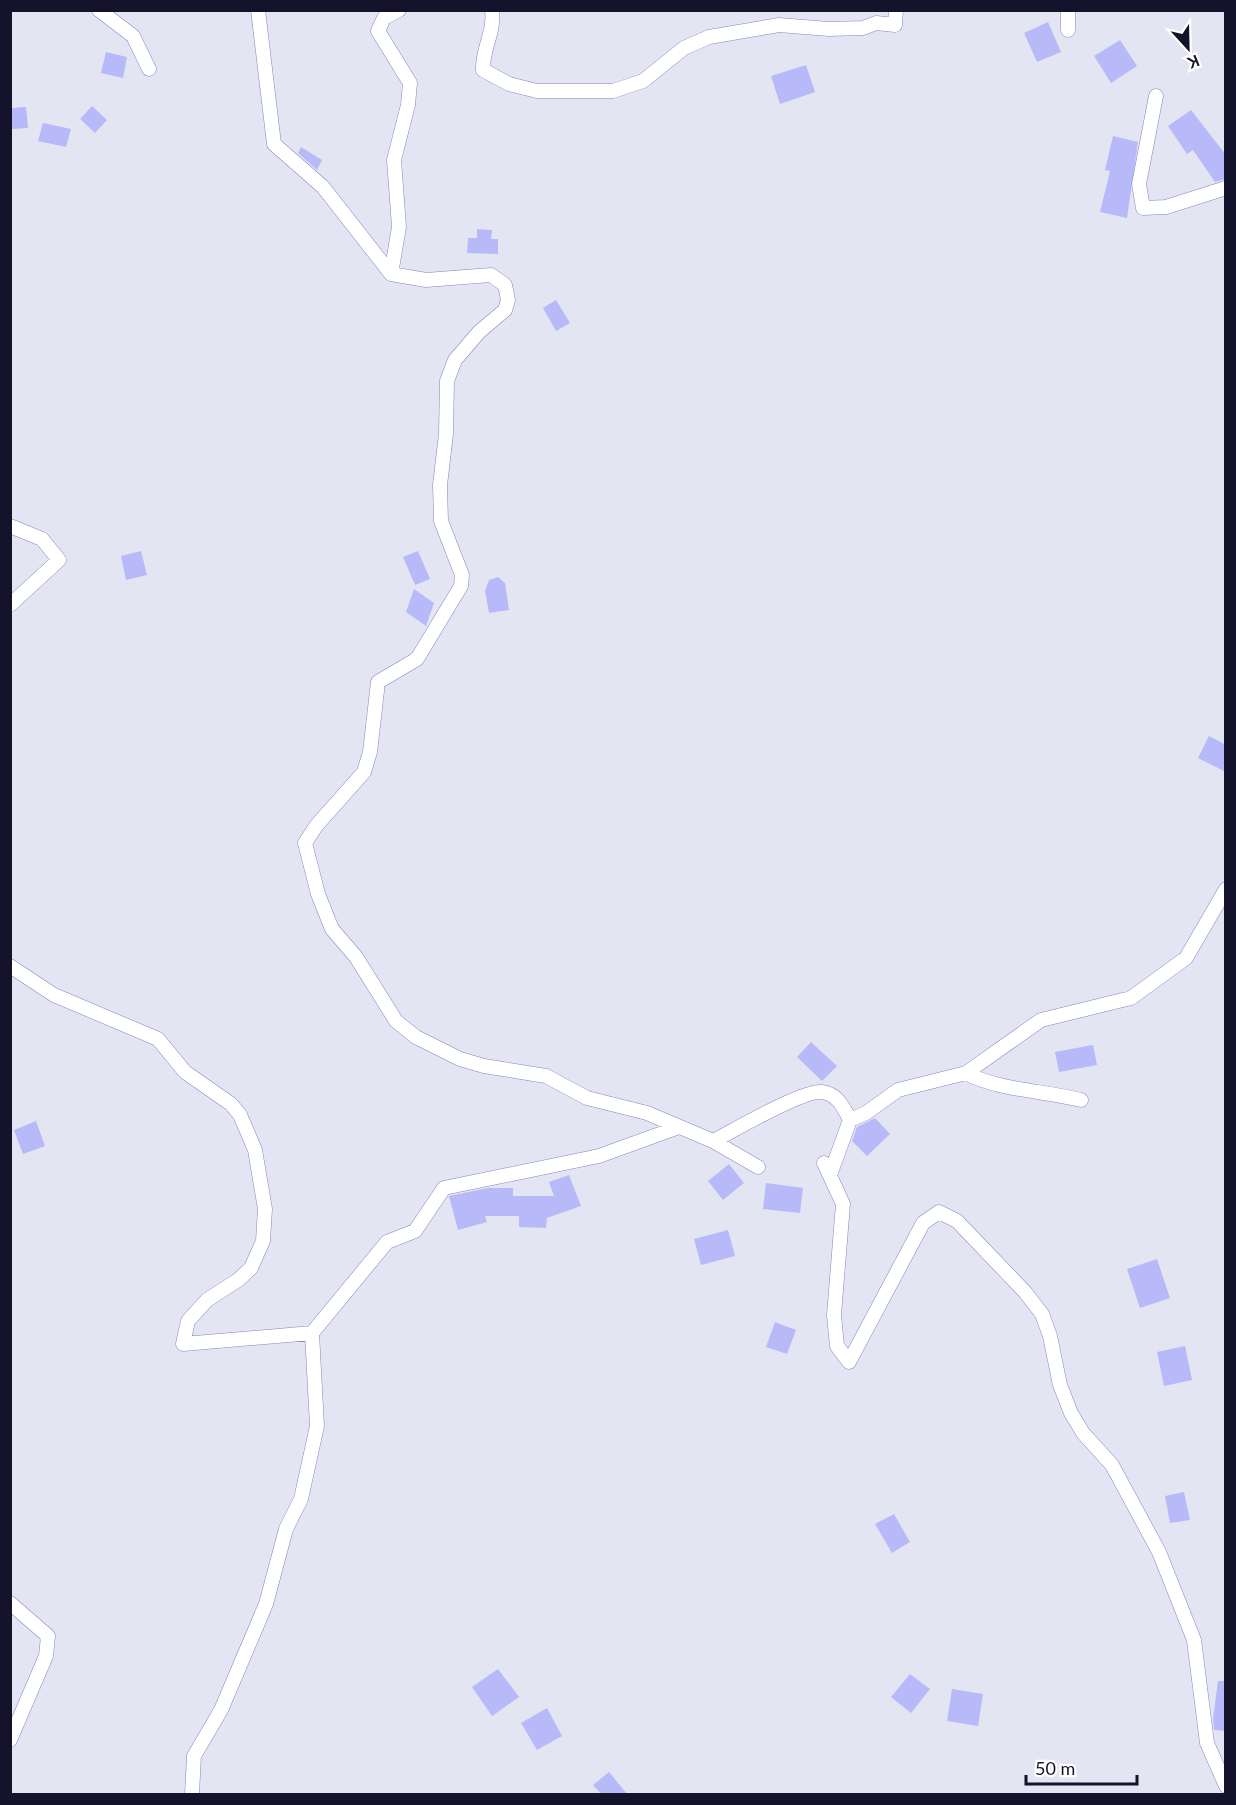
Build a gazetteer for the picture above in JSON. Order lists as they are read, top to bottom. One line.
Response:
{"scale_bar":"50 m","north":"bottom"}
